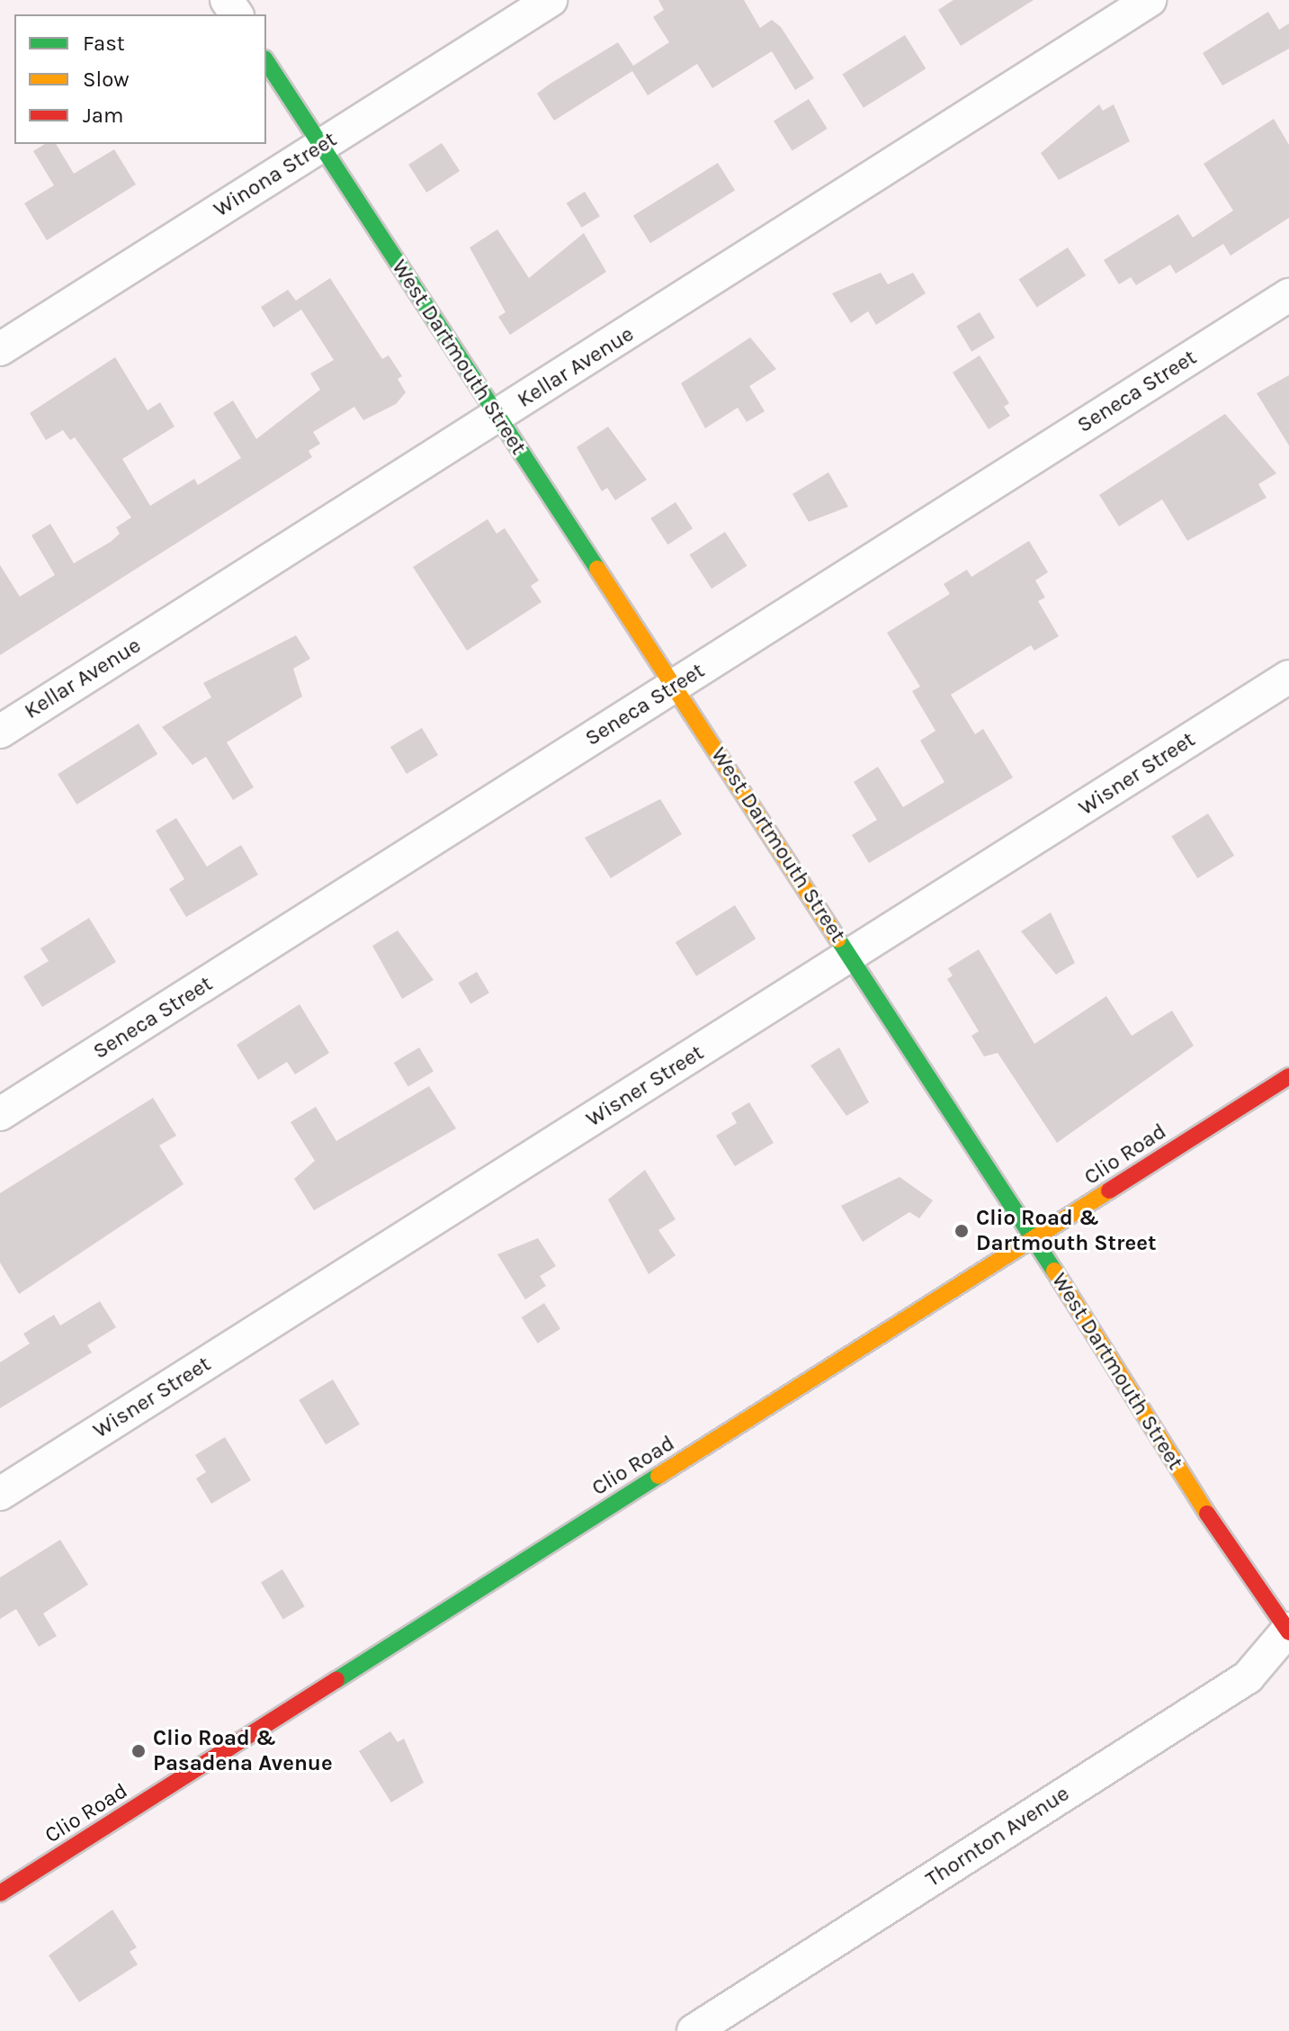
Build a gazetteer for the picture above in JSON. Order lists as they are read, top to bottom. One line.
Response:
{"streets":{"street":["Winona Street","West Dartmouth Street","Kellar Avenue","Seneca Street","Wisner Street","Clio Road","Thornton Avenue"]},"crossings":[["Winona Street","West Dartmouth Street"],["West Dartmouth Street","Kellar Avenue"],["West Dartmouth Street","Seneca Street"],["West Dartmouth Street","Wisner Street"],["West Dartmouth Street","Clio Road"],["West Dartmouth Street","Thornton Avenue"]],"places":["Clio Road & Dartmouth Street","Clio Road & Pasadena Avenue"],"legend":["Fast","Slow","Jam"]}
